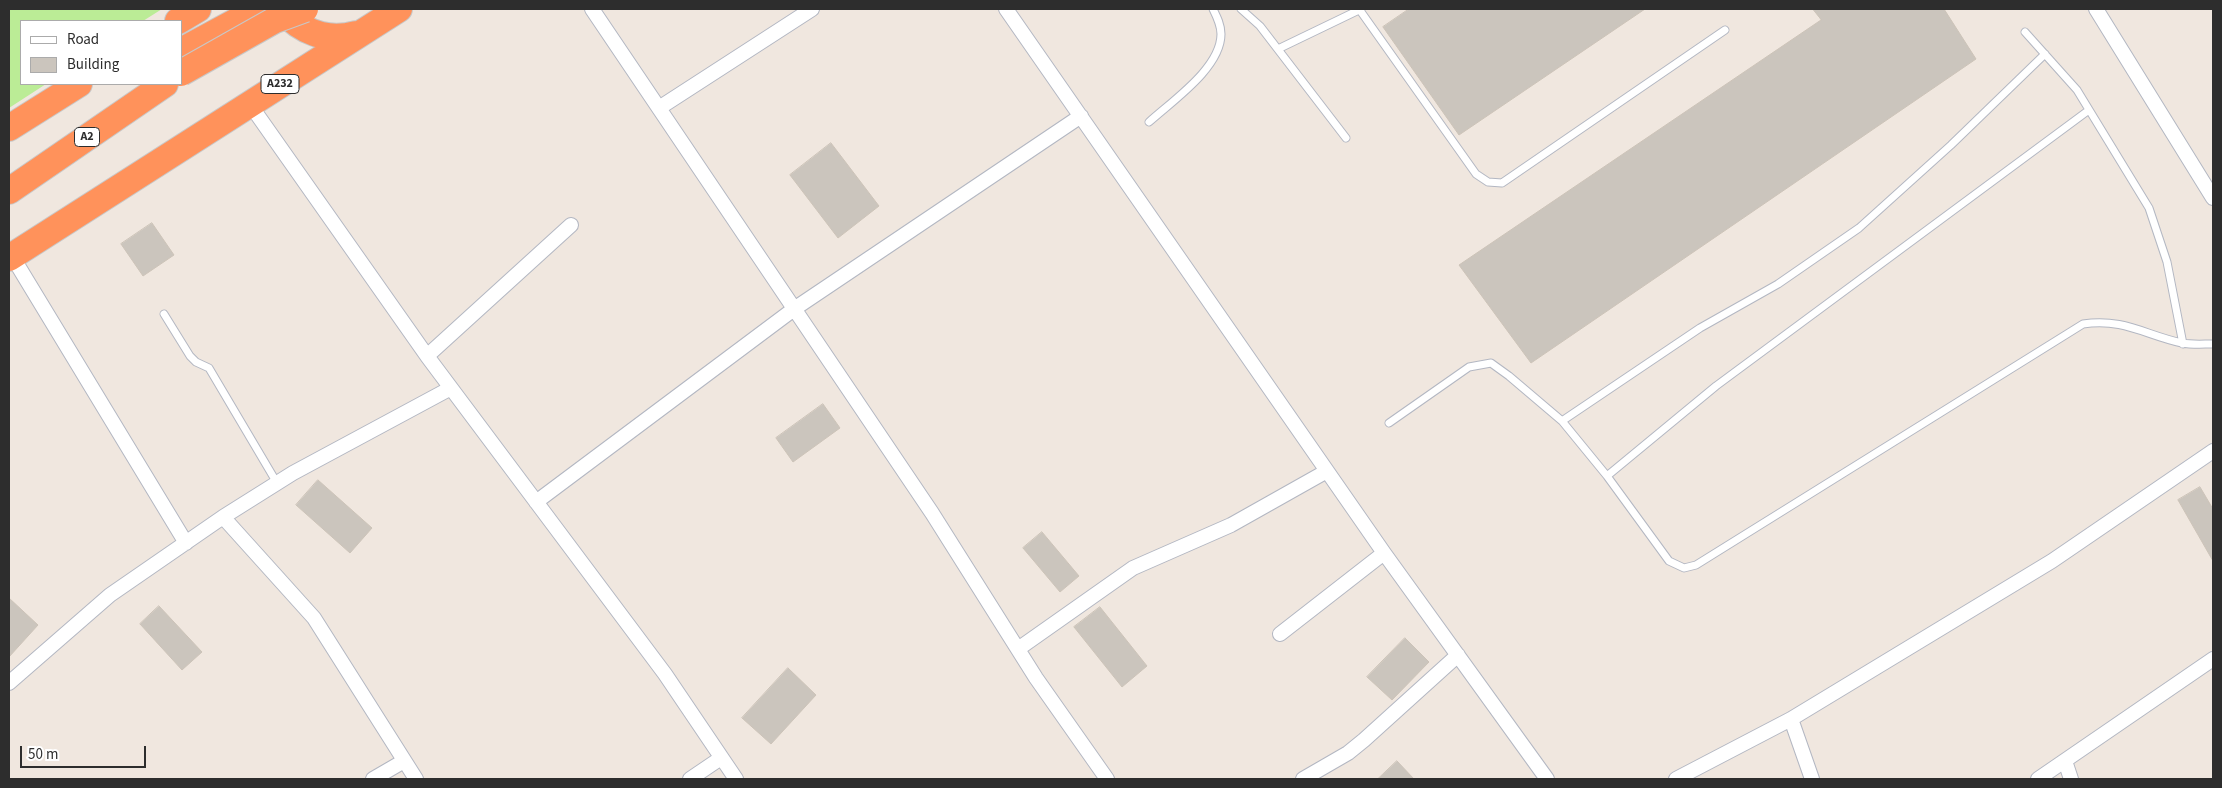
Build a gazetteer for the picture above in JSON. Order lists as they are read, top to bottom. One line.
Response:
{"streets":{"highway":["A232","A2"]},"legend":["Road","Building"],"scale_bar":"50 m"}
